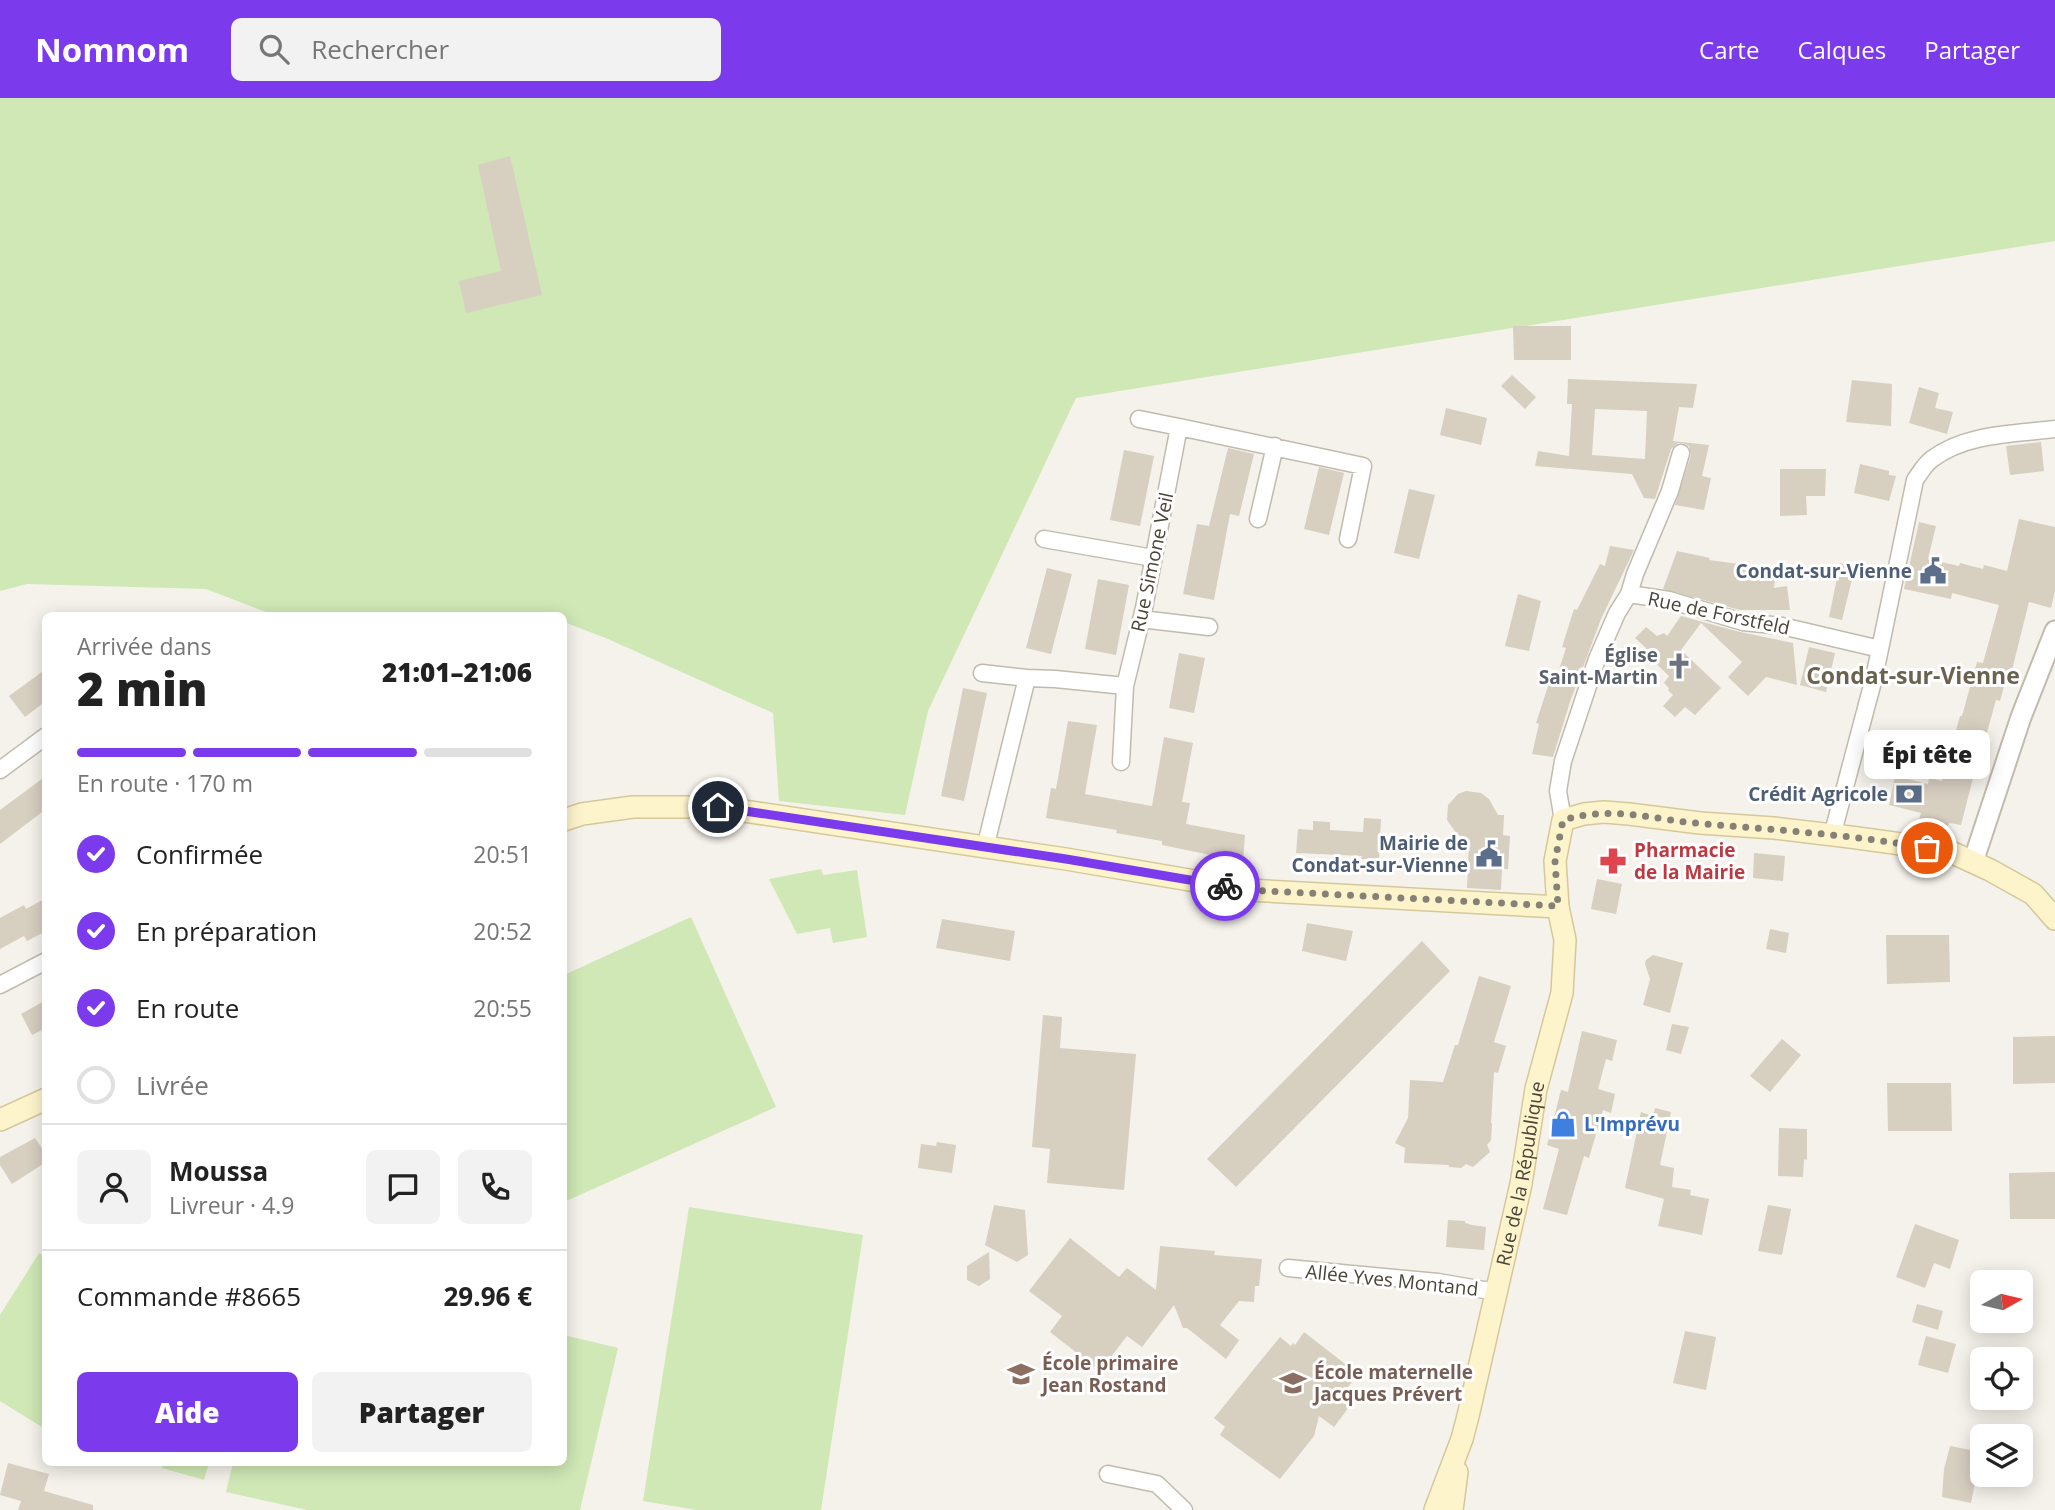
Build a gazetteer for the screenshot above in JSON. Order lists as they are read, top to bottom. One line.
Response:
{"streets":{"main road":["Rue de la République"],"street":["Rue Simone Veil","Rue de Forstfeld","Allée Yves Montand"]},"crossings":[["Rue de Forstfeld","Rue de la République"],["Rue de la République","Allée Yves Montand"]],"districts":["Condat-sur-Vienne"],"places":{"public building":["Condat-sur-Vienne","Mairie de Condat-sur-Vienne"],"church":["Église Saint-Martin"],"bank":["Crédit Agricole"],"other":["Épi tête"],"pharmacy":["Pharmacie de la Mairie"],"shop":["L'Imprévu"],"school or university":["École primaire Jean Rostand","École maternelle Jacques Prévert"]},"north":"right","page":{"header":"Nomnom","search":"Rechercher","nav":["Carte","Calques","Partager"],"heading":["2 min","Arrivée dans","21:01–21:06"],"panel":["Moussa","Livreur · 4.9","Commande #8665","29.96 €"],"bubble":"Épi tête","bar":"En route · 170 m","list":[["Confirmée","20:51"],["En préparation","20:52"],["En route","20:55"],"Livrée"],"buttons":["Aide","Partager"]}}
